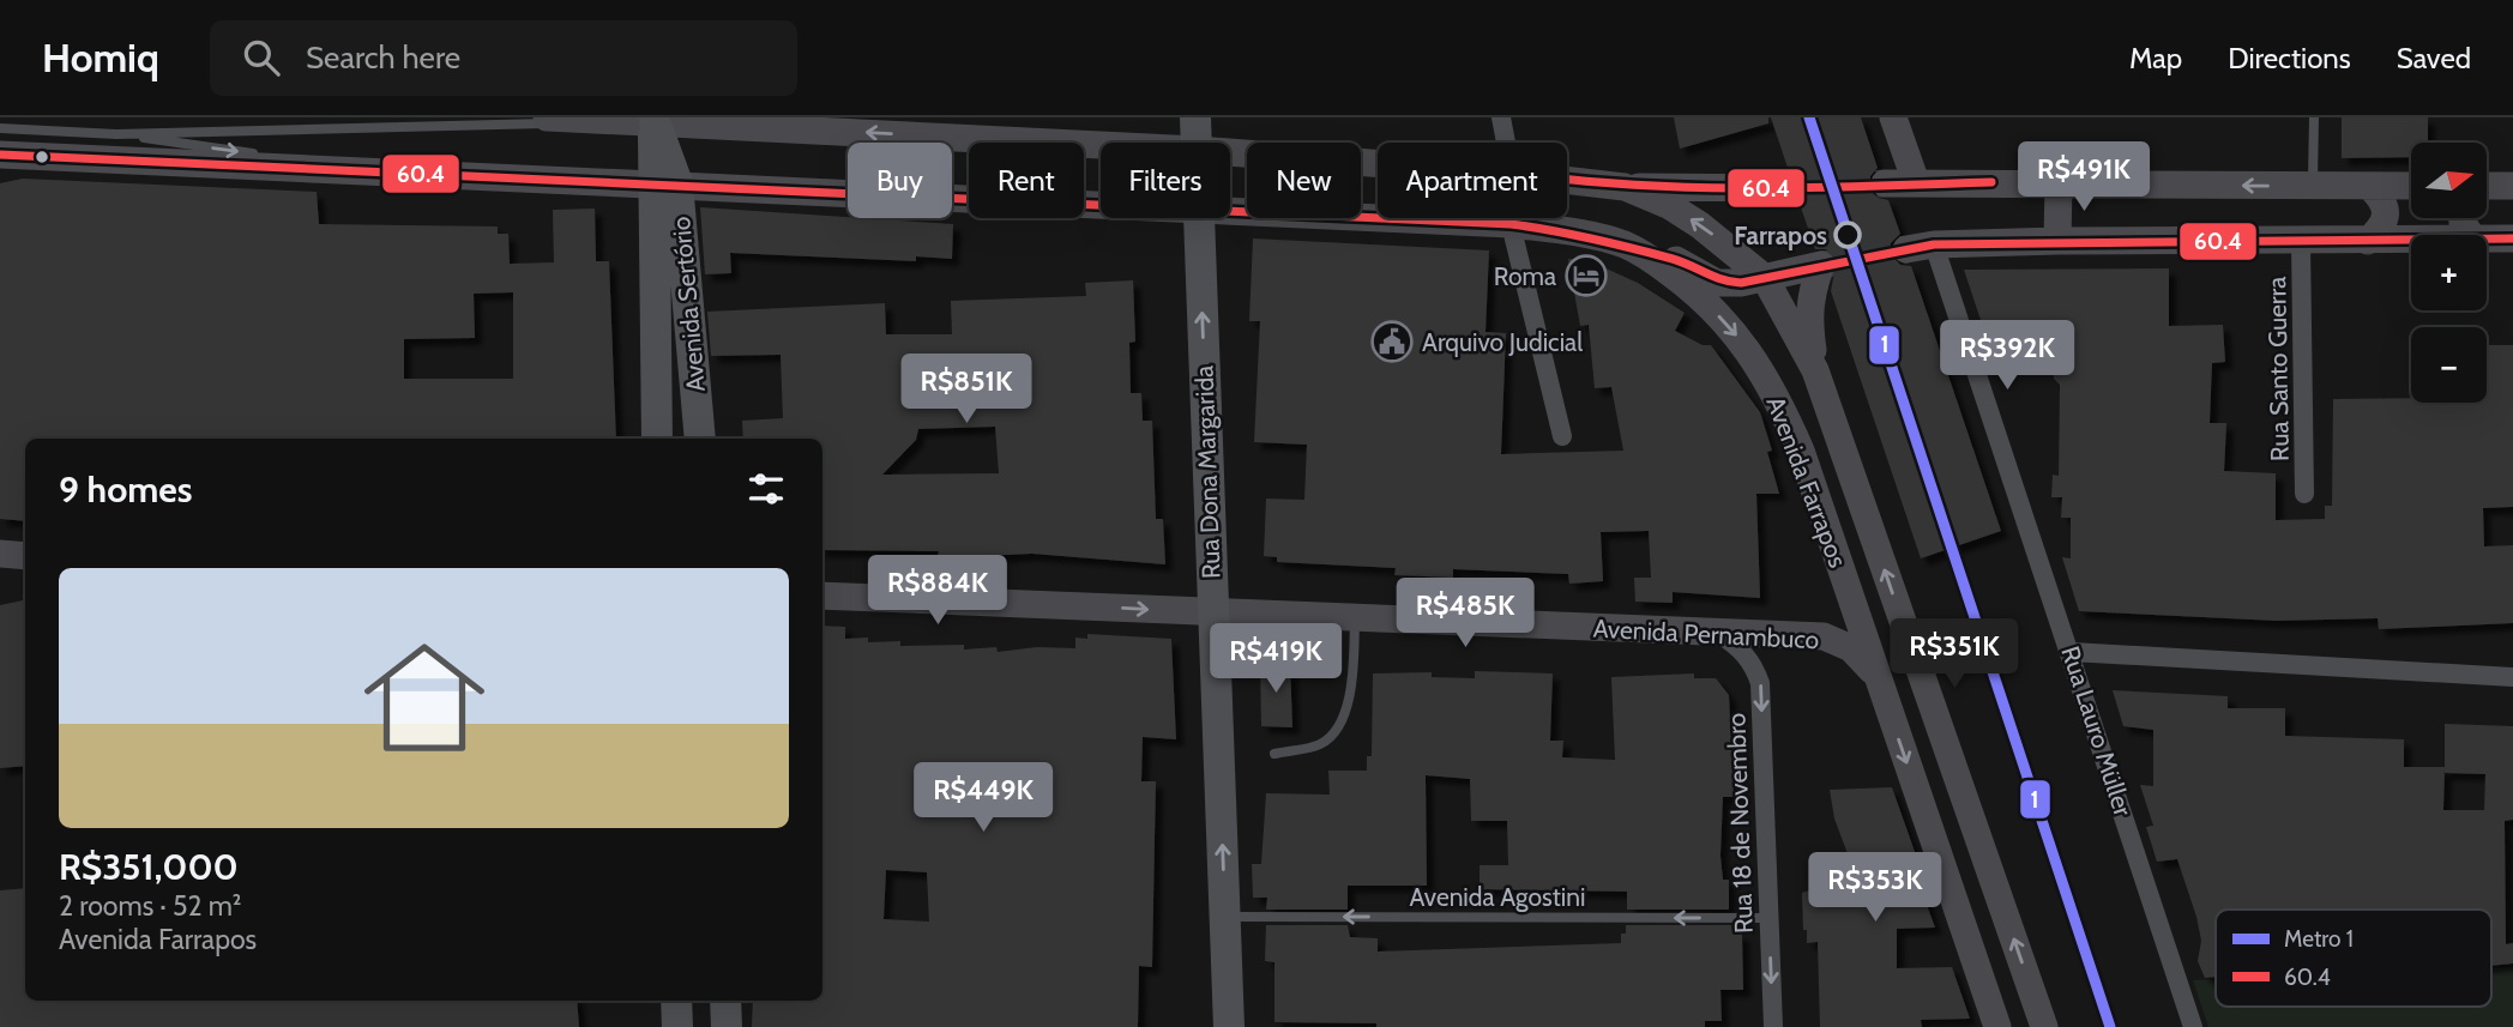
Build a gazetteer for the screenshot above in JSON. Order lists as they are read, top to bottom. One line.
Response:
{"streets":{"main road":["Avenida Sertório","Rua Dona Margarida","Avenida Farrapos","Avenida Pernambuco"],"street":["Rua Santo Guerra","Rua Lauro Müller","Rua 18 de Novembro"],"lane":["Avenida Agostini"]},"crossings":[["Avenida Sertório","Avenida Farrapos"],["Rua Dona Margarida","Avenida Pernambuco"],["Rua Dona Margarida","Avenida Agostini"],["Avenida Farrapos","Avenida Pernambuco"],["Avenida Pernambuco","Rua 18 de Novembro"],["Rua 18 de Novembro","Avenida Agostini"]],"one_way":["Rua Dona Margarida","Avenida Pernambuco","Rua 18 de Novembro","Avenida Agostini"],"places":{"other":["Farrapos"],"hotel":["Roma"],"public building":["Arquivo Judicial"]},"lines":["metro line 1","transit line 60.4"],"legend":["Metro 1","60.4"],"north":"right","page":{"header":"Homiq","search":"Search here","nav":["Map","Directions","Saved"],"price":["R$491K","R$392K","R$851K","R$884K","R$485K","R$351K","R$419K","R$449K","R$353K"],"map_buttons":["+","−"],"chip":["Buy","Rent","Filters","New","Apartment"],"heading":"9 homes","list":[{"name":"R$351,000","note":"2 rooms · 52 m² · Avenida Farrapos"}]}}
